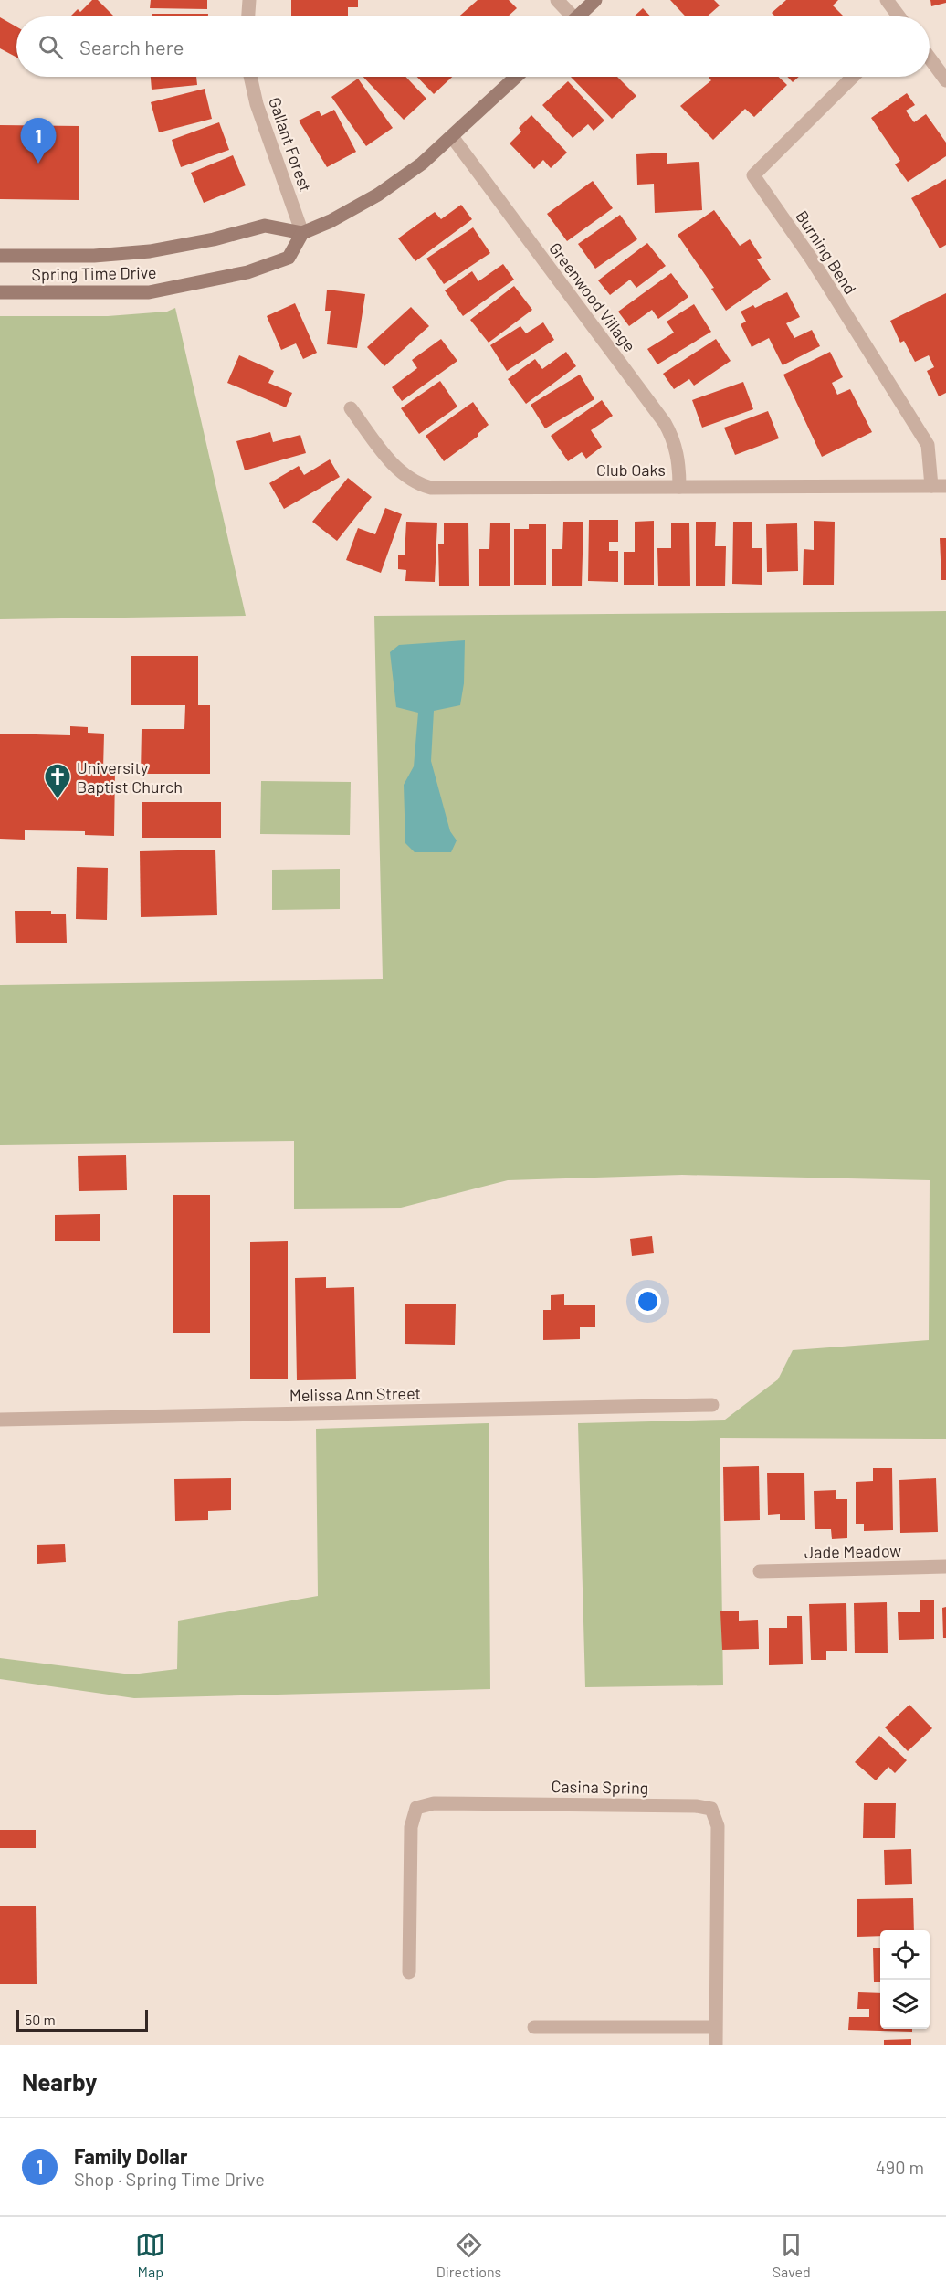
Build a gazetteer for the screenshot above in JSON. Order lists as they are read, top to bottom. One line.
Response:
{"streets":{"street":["Gallant Forest","Burning Bend","Spring Time Drive","Greenwood Village","Club Oaks","Melissa Ann Street","Jade Meadow","Casina Spring"]},"crossings":[["Gallant Forest","Spring Time Drive"],["Burning Bend","Club Oaks"],["Greenwood Village","Club Oaks"]],"places":{"church":["University Baptist Church"]},"scale_bar":"50 m","page":{"search":"Search here","pins":"1","scale":"50 m","heading":"Nearby","list":[{"mark":"1","name":"Family Dollar","note":"Shop · Spring Time Drive","value":"490 m"}],"nav":["Map","Directions","Saved"]}}
